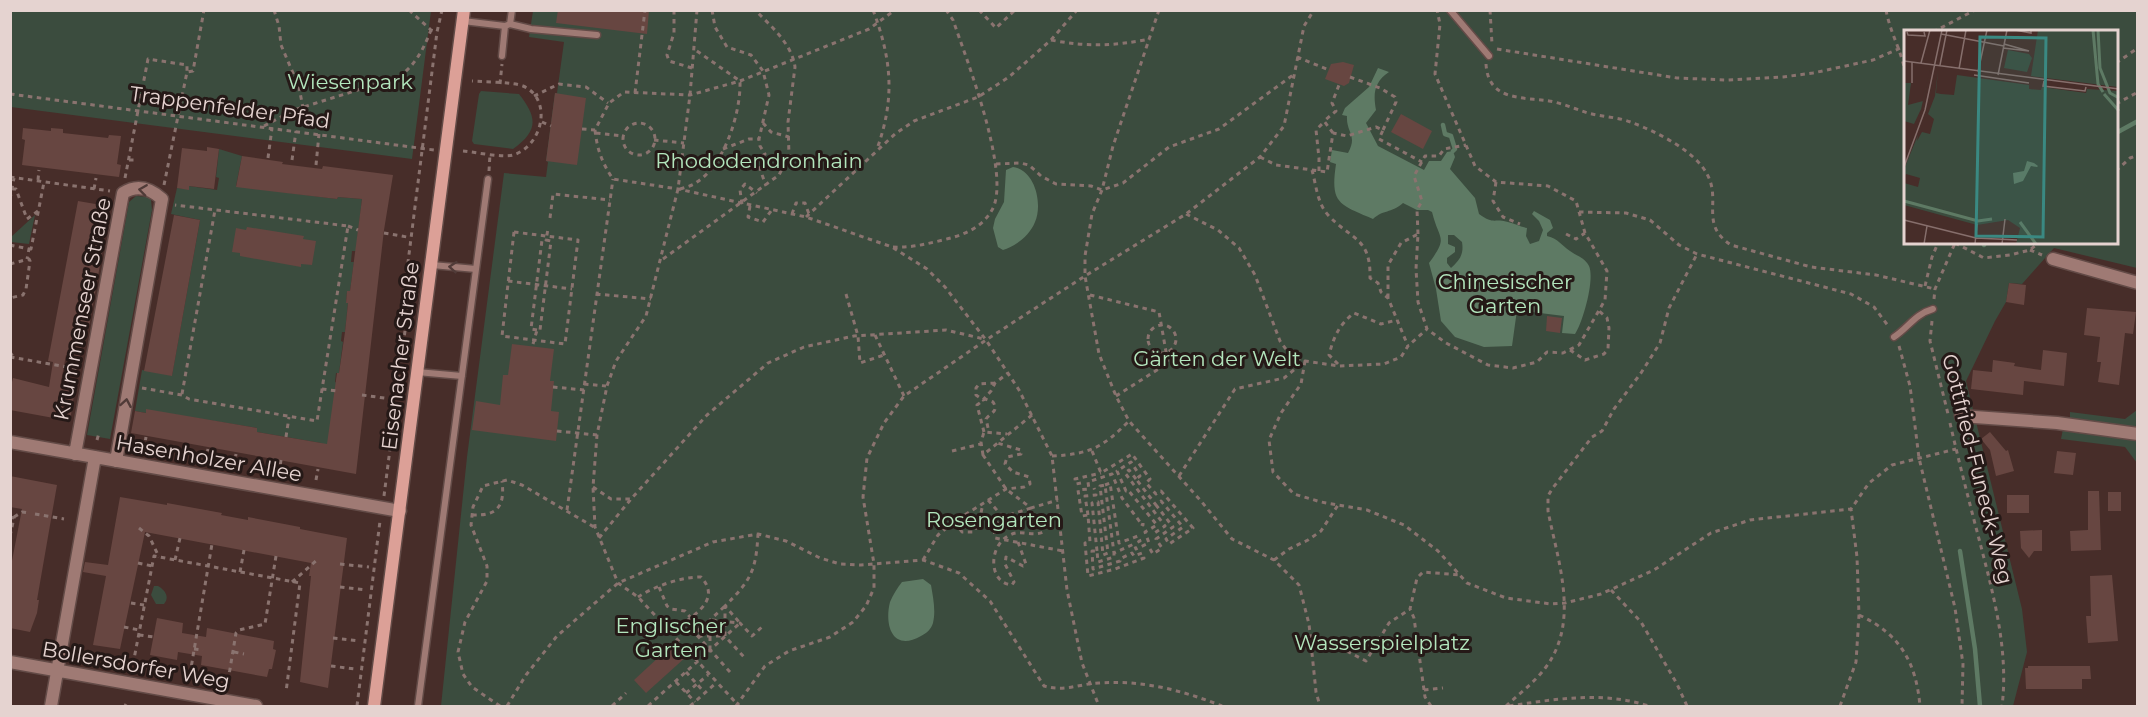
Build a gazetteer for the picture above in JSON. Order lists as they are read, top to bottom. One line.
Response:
{"streets":{"street":["Krummenseer Straße","Eisenacher Straße","Hasenholzer Allee","Bollersdorfer Weg"],"path":["Trappenfelder Pfad","Gottfried-Funeck-Weg"]},"crossings":[["Trappenfelder Pfad","Eisenacher Straße"],["Krummenseer Straße","Hasenholzer Allee"],["Eisenacher Straße","Hasenholzer Allee"]],"parks":["Wiesenpark","Rhododendronhain","Chinesischer Garten","Gärten der Welt","Rosengarten","Englischer Garten","Wasserspielplatz"]}
